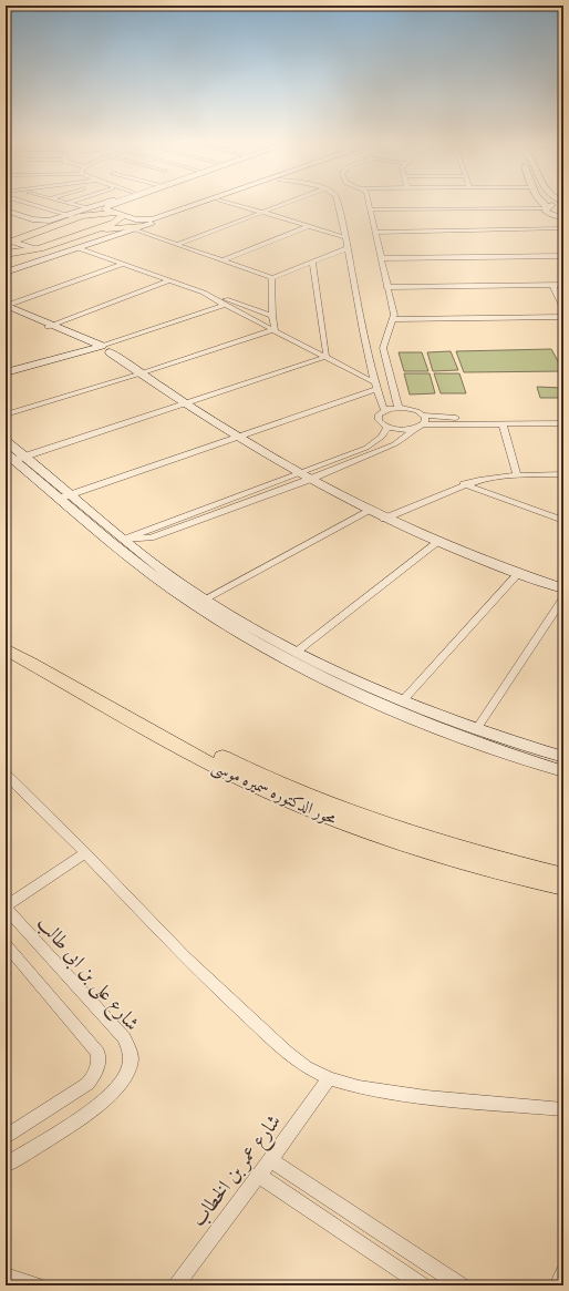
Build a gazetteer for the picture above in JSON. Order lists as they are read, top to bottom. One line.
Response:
{"streets":{"main road":["محور الدكتوره سميره موسى"],"street":["شارع على بن ابى طالب","شارع عمر بن الخطاب"]}}
